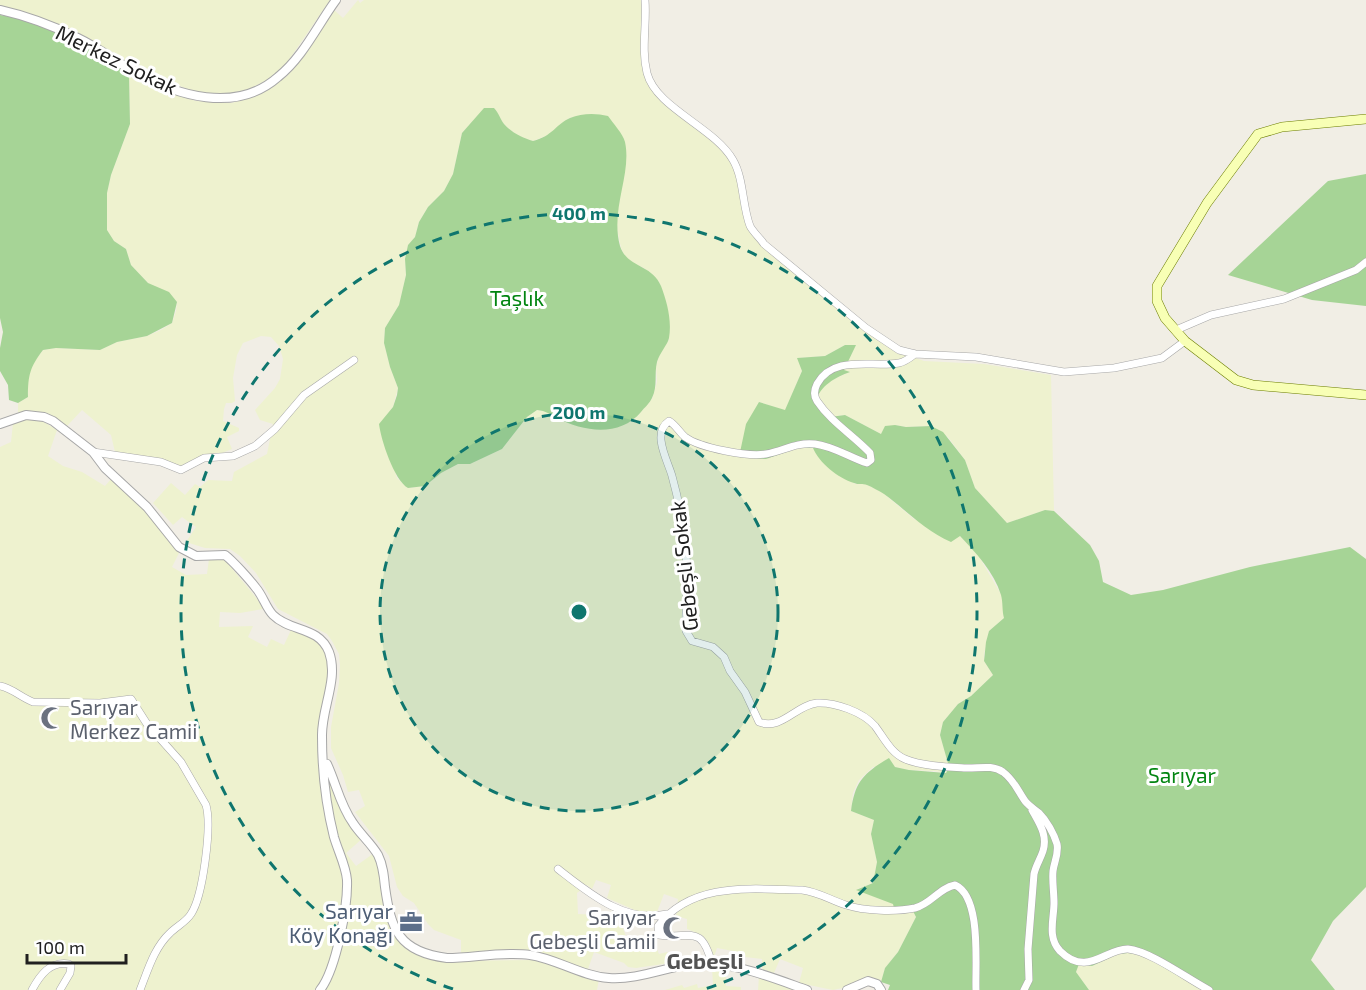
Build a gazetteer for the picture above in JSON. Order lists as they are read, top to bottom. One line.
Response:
{"streets":{"street":["Merkez Sokak","Gebeşli Sokak"]},"districts":["Gebeşli"],"parks":["Taşlık","Sarıyar"],"places":{"mosque":["Sarıyar Merkez Camii","Sarıyar Gebeşli Camii"],"office":["Sarıyar Köy Konağı"]},"scale_bar":"100 m","rings":["400 m","200 m"]}
